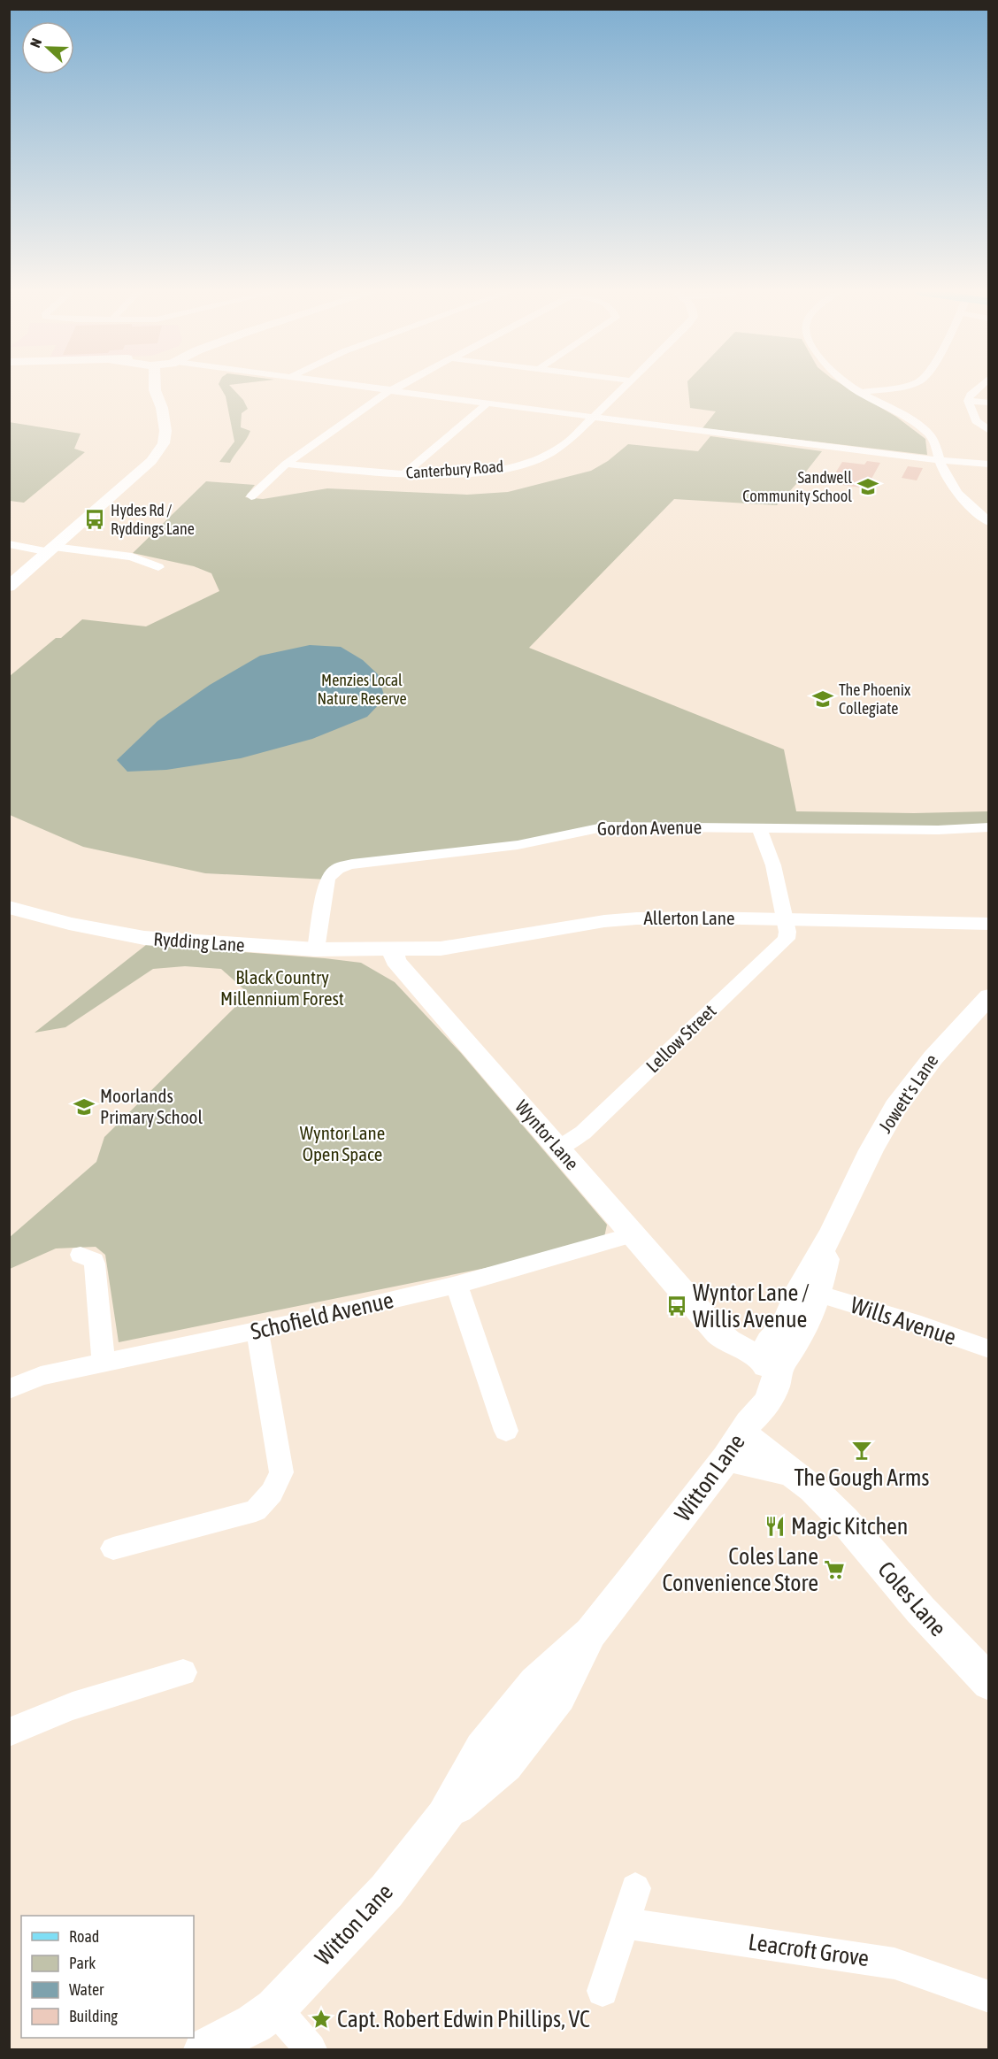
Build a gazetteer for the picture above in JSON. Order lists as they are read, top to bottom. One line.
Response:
{"streets":{"street":["Canterbury Road","Gordon Avenue","Allerton Lane","Rydding Lane","Lellow Street","Jowett's Lane","Wyntor Lane","Schofield Avenue","Wills Avenue","Witton Lane","Coles Lane","Leacroft Grove"]},"crossings":[["Gordon Avenue","Rydding Lane"],["Allerton Lane","Rydding Lane"],["Allerton Lane","Lellow Street"],["Allerton Lane","Wyntor Lane"],["Rydding Lane","Wyntor Lane"],["Lellow Street","Wyntor Lane"],["Jowett's Lane","Wyntor Lane"],["Jowett's Lane","Wills Avenue"],["Jowett's Lane","Witton Lane"],["Wyntor Lane","Schofield Avenue"],["Wyntor Lane","Witton Lane"],["Witton Lane","Coles Lane"]],"parks":["Menzies Local Nature Reserve","Black Country Millennium Forest","Wyntor Lane Open Space"],"places":{"school or university":["Sandwell Community School","The Phoenix Collegiate","Moorlands Primary School"],"bus stop":["Hydes Rd / Ryddings Lane","Wyntor Lane / Willis Avenue"],"bar":["The Gough Arms"],"restaurant":["Magic Kitchen"],"supermarket":["Coles Lane Convenience Store"],"place":["Capt. Robert Edwin Phillips, VC"]},"legend":["Road","Park","Water","Building"],"north":"left"}
